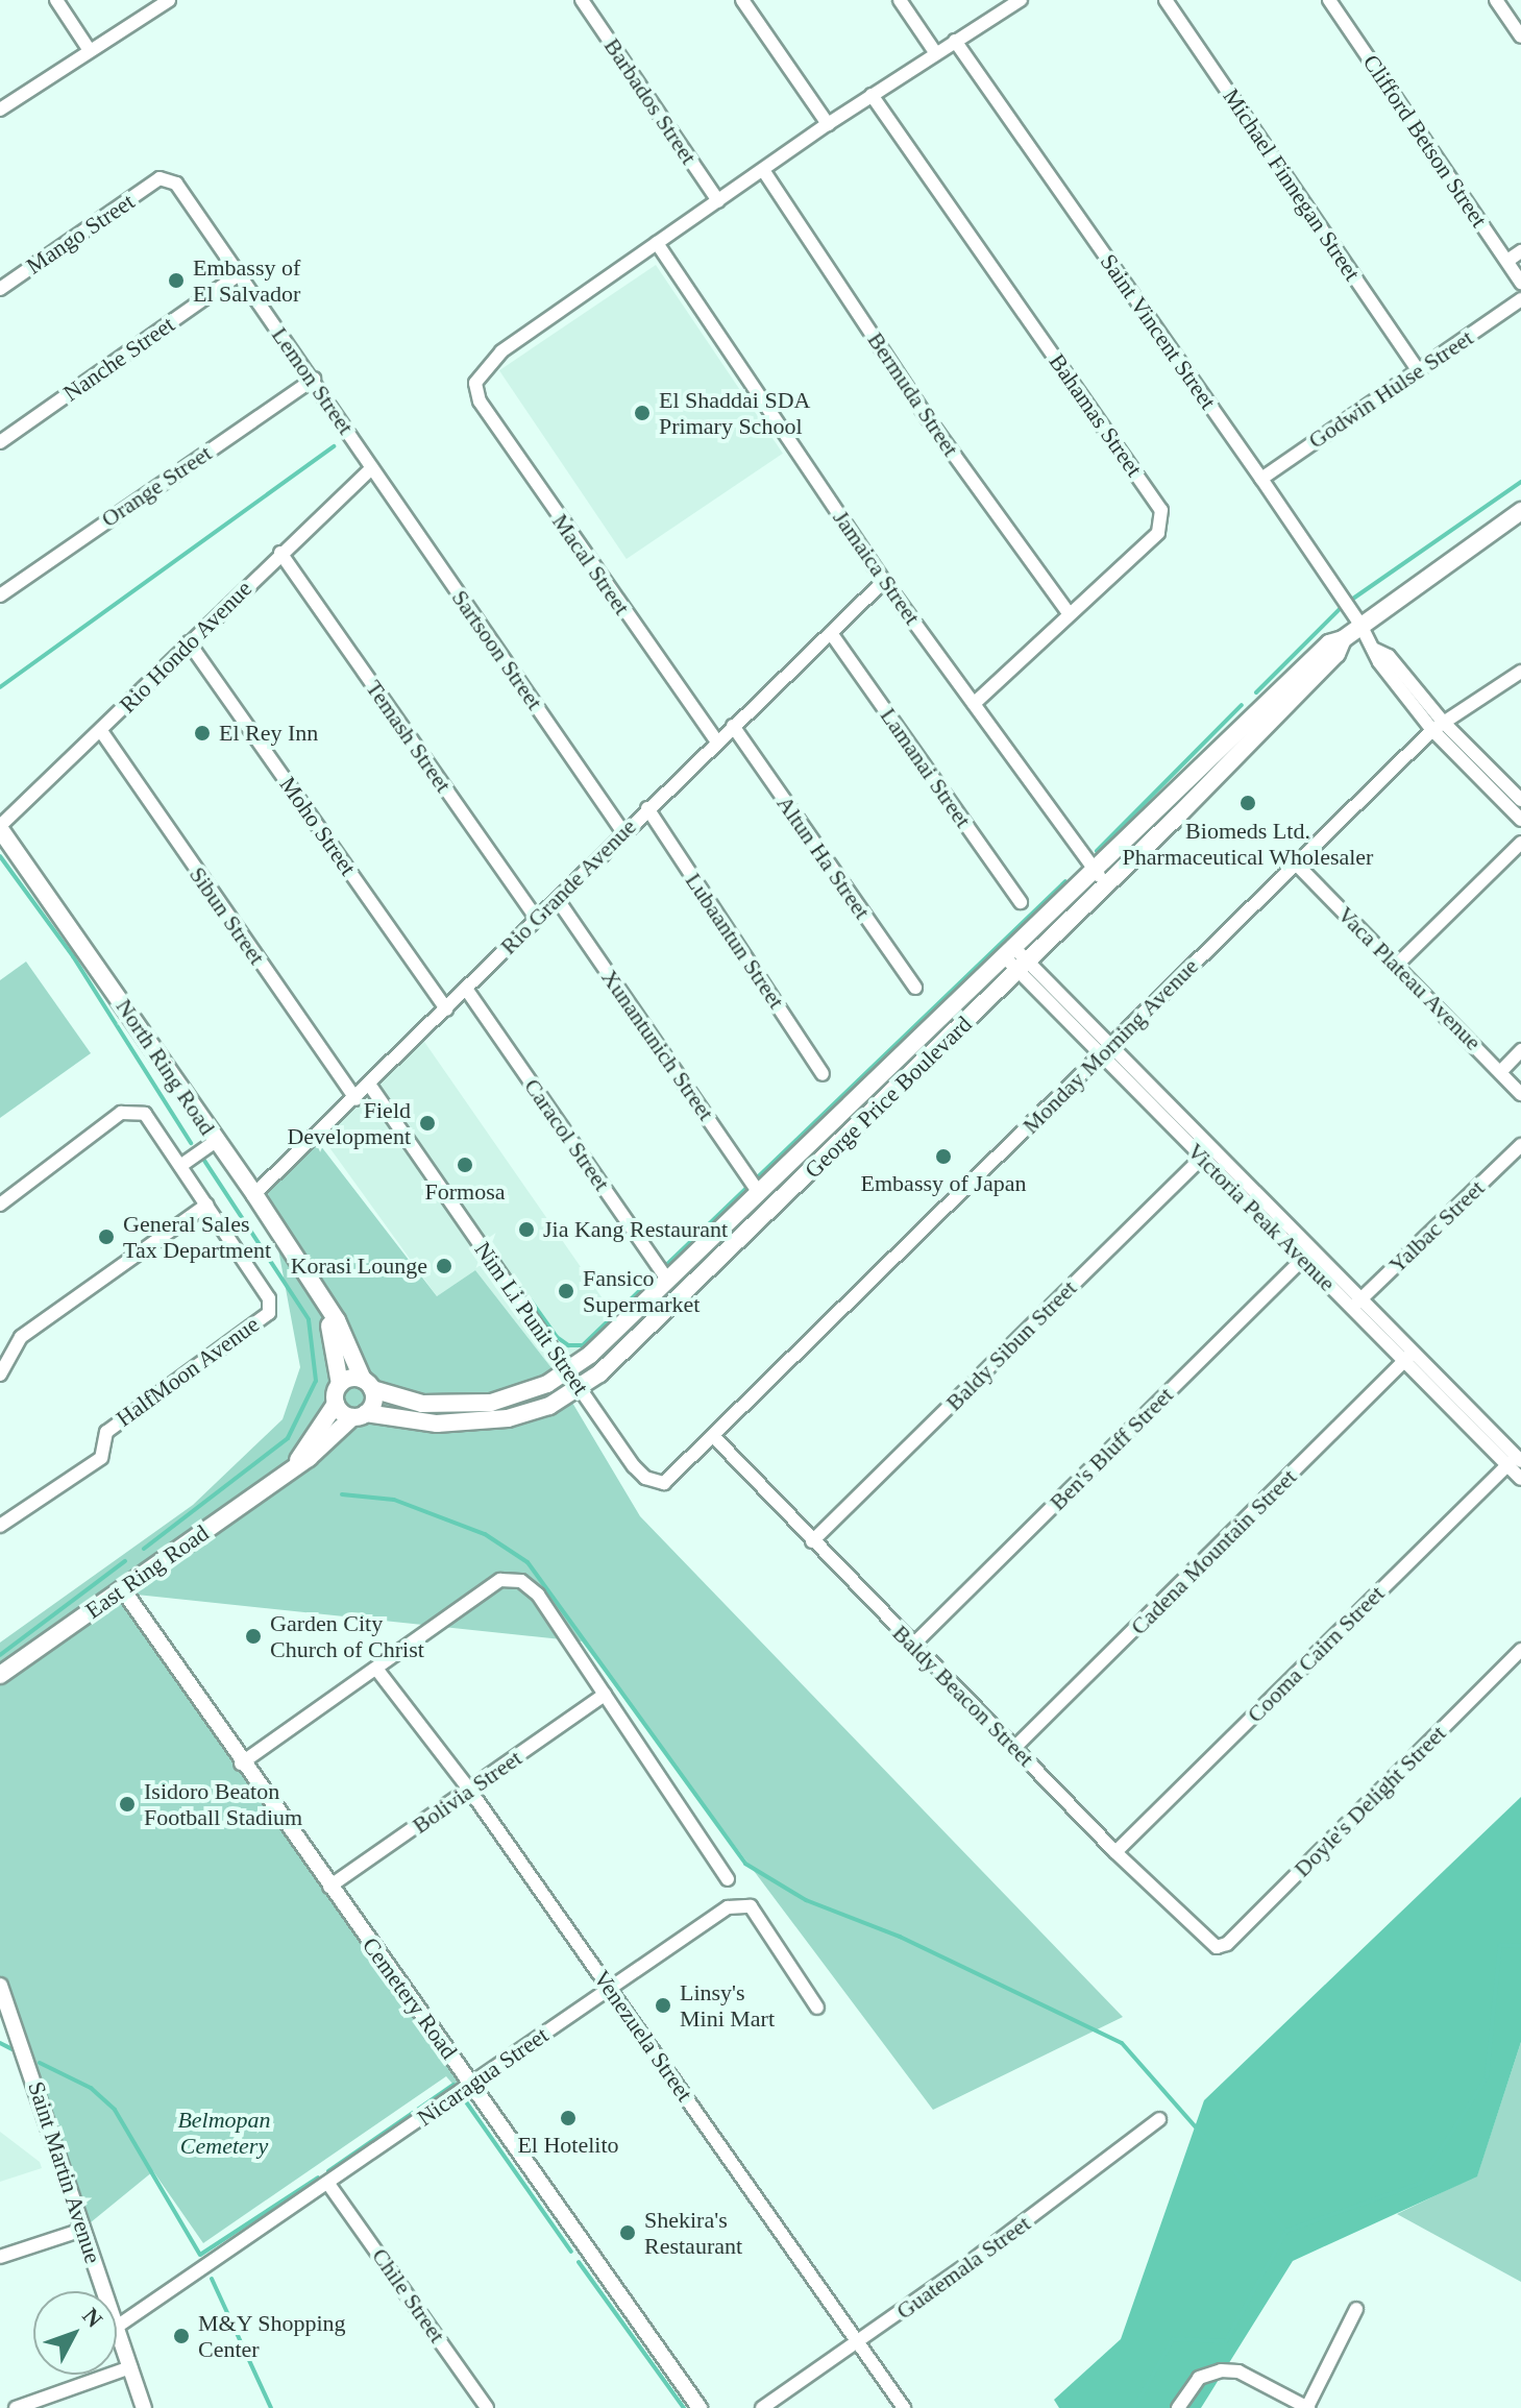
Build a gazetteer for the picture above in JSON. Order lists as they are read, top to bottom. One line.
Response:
{"streets":{"main road":["North Ring Road","George Price Boulevard","East Ring Road"],"street":["Barbados Street","Clifford Betson Street","Michael Finnegan Street","Mango Street","Saint Vincent Street","Nanche Street","Lemon Street","Godwin Hulse Street","Bermuda Street","Bahamas Street","Orange Street","Macal Street","Jamaica Street","Rio Hondo Avenue","Sartsoon Street","Temash Street","Lamanai Street","Moho Street","Altun Ha Street","Rio Grande Avenue","Sibun Street","Lubaantun Street","Vaca Plateau Avenue","Xunantunich Street","Monday Morning Avenue","Caracol Street","Victoria Peak Avenue","Yalbac Street","Nim Li Punit Street","Baldy Sibun Street","HalfMoon Avenue","Ben's Bluff Street","Cadena Mountain Street","Cooma Cairn Street","Baldy Beacon Street","Bolivia Street","Doyle's Delight Street","Cemetery Road","Venezuela Street","Nicaragua Street","Saint Martin Avenue","Guatemala Street","Chile Street"]},"crossings":[["Michael Finnegan Street","Godwin Hulse Street"],["Mango Street","Lemon Street"],["Saint Vincent Street","Godwin Hulse Street"],["Saint Vincent Street","Monday Morning Avenue"],["Saint Vincent Street","George Price Boulevard"],["Nanche Street","Lemon Street"],["Lemon Street","Orange Street"],["Lemon Street","Rio Hondo Avenue"],["Lemon Street","Sartsoon Street"],["Bermuda Street","Bahamas Street"],["Bahamas Street","Jamaica Street"],["Macal Street","Jamaica Street"],["Macal Street","Rio Grande Avenue"],["Jamaica Street","Rio Grande Avenue"],["Jamaica Street","George Price Boulevard"],["Rio Hondo Avenue","Sartsoon Street"],["Rio Hondo Avenue","Temash Street"],["Rio Hondo Avenue","Moho Street"],["Rio Hondo Avenue","Sibun Street"],["Rio Hondo Avenue","North Ring Road"],["Sartsoon Street","Rio Grande Avenue"],["Temash Street","Rio Grande Avenue"],["Lamanai Street","Rio Grande Avenue"],["Moho Street","Rio Grande Avenue"],["Altun Ha Street","Rio Grande Avenue"],["Rio Grande Avenue","Sibun Street"],["Rio Grande Avenue","Lubaantun Street"],["Rio Grande Avenue","Xunantunich Street"],["Rio Grande Avenue","North Ring Road"],["Rio Grande Avenue","Caracol Street"],["Rio Grande Avenue","Nim Li Punit Street"],["Vaca Plateau Avenue","Monday Morning Avenue"],["Monday Morning Avenue","Victoria Peak Avenue"],["Monday Morning Avenue","Nim Li Punit Street"],["Monday Morning Avenue","Baldy Beacon Street"],["North Ring Road","George Price Boulevard"],["George Price Boulevard","Caracol Street"],["George Price Boulevard","Victoria Peak Avenue"],["George Price Boulevard","Nim Li Punit Street"],["Victoria Peak Avenue","Yalbac Street"],["Victoria Peak Avenue","Baldy Sibun Street"],["Victoria Peak Avenue","Ben's Bluff Street"],["Victoria Peak Avenue","Cadena Mountain Street"],["Victoria Peak Avenue","Cooma Cairn Street"],["Nim Li Punit Street","Baldy Beacon Street"],["Baldy Sibun Street","Baldy Beacon Street"],["Ben's Bluff Street","Baldy Beacon Street"],["Cadena Mountain Street","Baldy Beacon Street"],["East Ring Road","Cemetery Road"],["Cooma Cairn Street","Baldy Beacon Street"],["Baldy Beacon Street","Doyle's Delight Street"],["Bolivia Street","Cemetery Road"],["Bolivia Street","Venezuela Street"],["Cemetery Road","Nicaragua Street"],["Venezuela Street","Nicaragua Street"],["Venezuela Street","Guatemala Street"],["Nicaragua Street","Saint Martin Avenue"],["Nicaragua Street","Chile Street"]],"parks":["Belmopan Cemetery"],"places":["Embassy of El Salvador","El Shaddai SDA Primary School","El Rey Inn","Biomeds Ltd. Pharmaceutical Wholesaler","Field Development","Embassy of Japan","Formosa","Jia Kang Restaurant","General Sales Tax Department","Korasi Lounge","Fansico Supermarket","Garden City Church of Christ","Isidoro Beaton Football Stadium","Linsy's Mini Mart","El Hotelito","Shekira's Restaurant","M&Y Shopping Center"],"north":"top right"}
